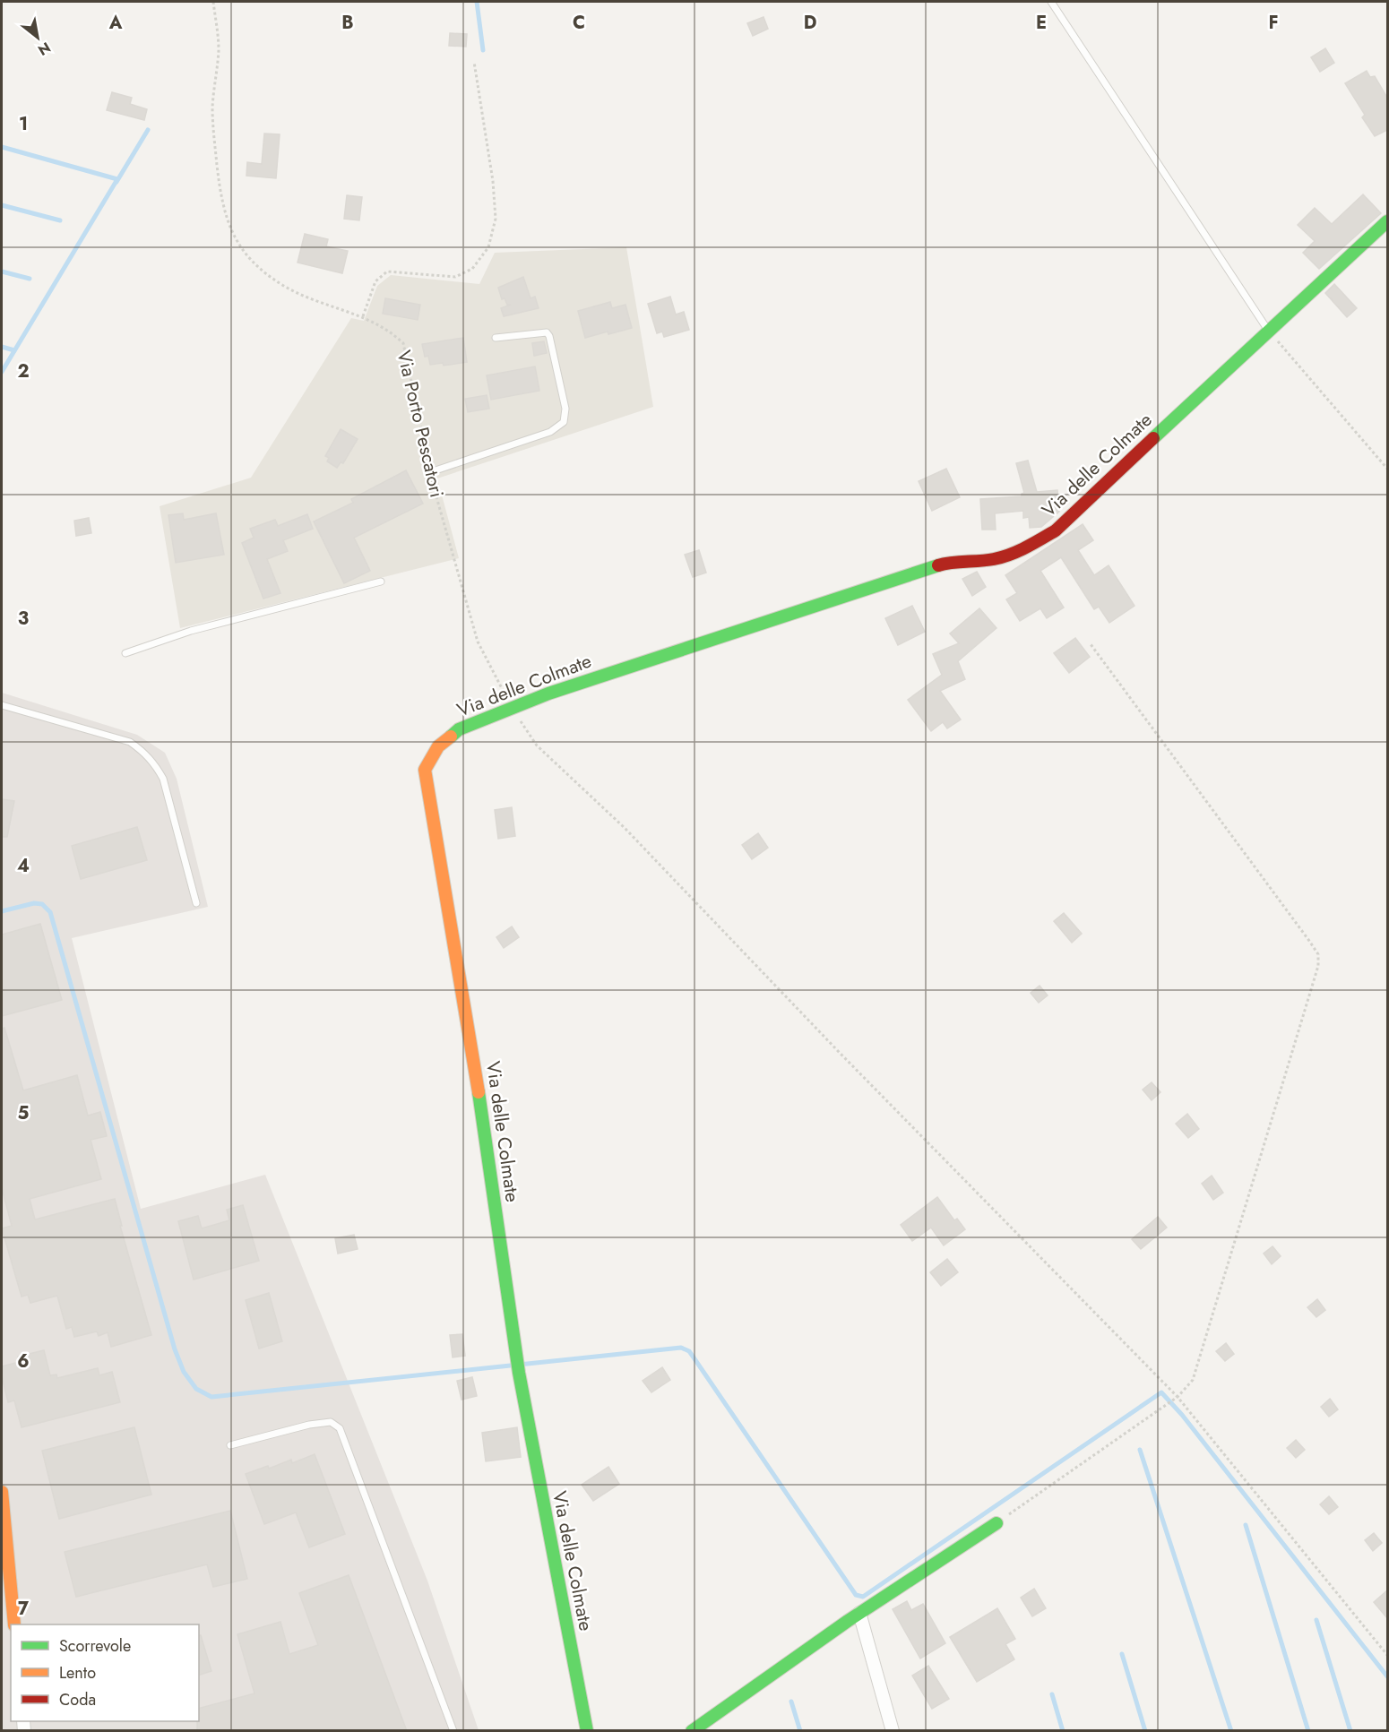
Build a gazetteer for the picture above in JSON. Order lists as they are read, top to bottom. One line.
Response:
{"streets":{"street":["Via delle Colmate"],"path":["Via Porto Pescatori"]},"crossings":[["Via Porto Pescatori","Via delle Colmate"]],"legend":["Scorrevole","Lento","Coda"],"north":"bottom right","grid":{"columns":["A","B","C","D","E","F"],"rows":["1","2","3","4","5","6","7"]}}
